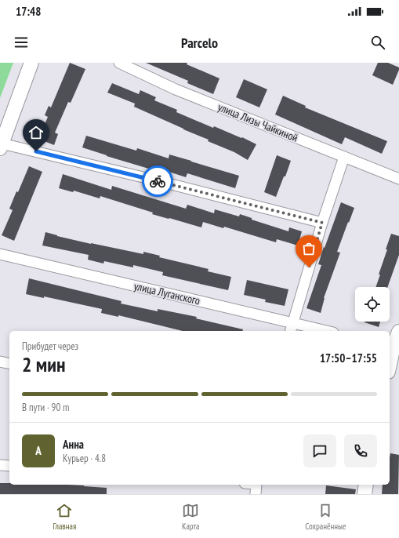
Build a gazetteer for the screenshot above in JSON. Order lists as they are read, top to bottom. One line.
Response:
{"streets":{"street":["улица Лизы Чайкиной","улица Луганского"]},"page":{"status":"17:48","header":"Parcelo","heading":["2 мин","Прибудет через","17:50–17:55"],"panel":["Анна","Курьер · 4.8"],"bar":"В пути · 90 m","round":"А","tabs":["Главная","Карта","Сохранённые"]}}
